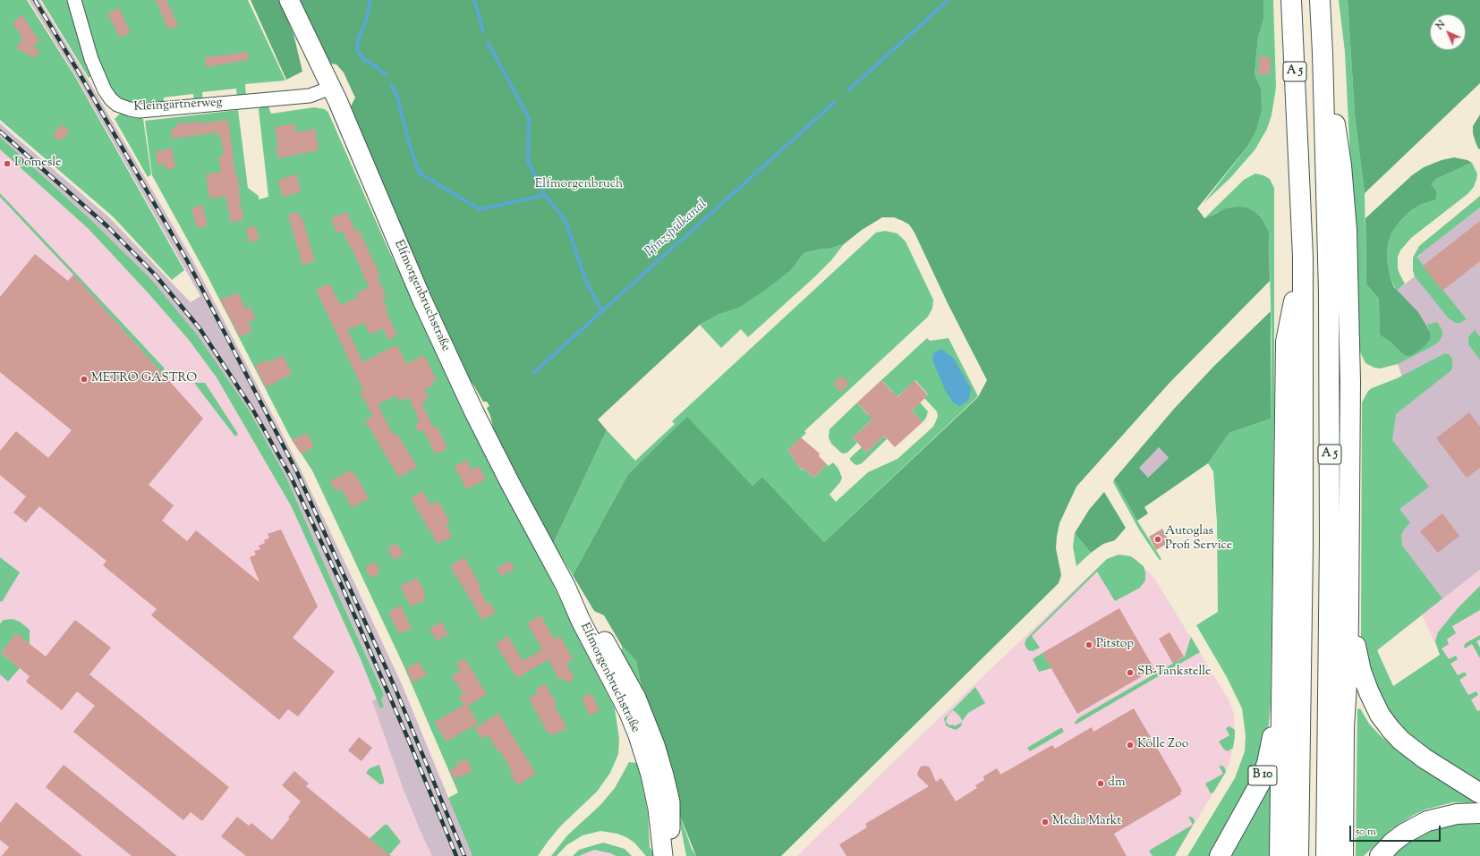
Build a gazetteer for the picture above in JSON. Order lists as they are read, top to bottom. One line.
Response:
{"streets":{"highway":["A 5","B 10"],"main road":["Elfmorgenbruchstraße"],"street":["Kleingärtnerweg"]},"crossings":[["Kleingärtnerweg","Elfmorgenbruchstraße"]],"water":["Pfinzspülkanal"],"parks":["Elfmorgenbruch"],"places":["Domesle","METRO GASTRO","Autoglas Profi Service","Pitstop","SB-Tankstelle","Kölle Zoo","dm","Media Markt"],"scale_bar":"50 m","north":"top left"}
